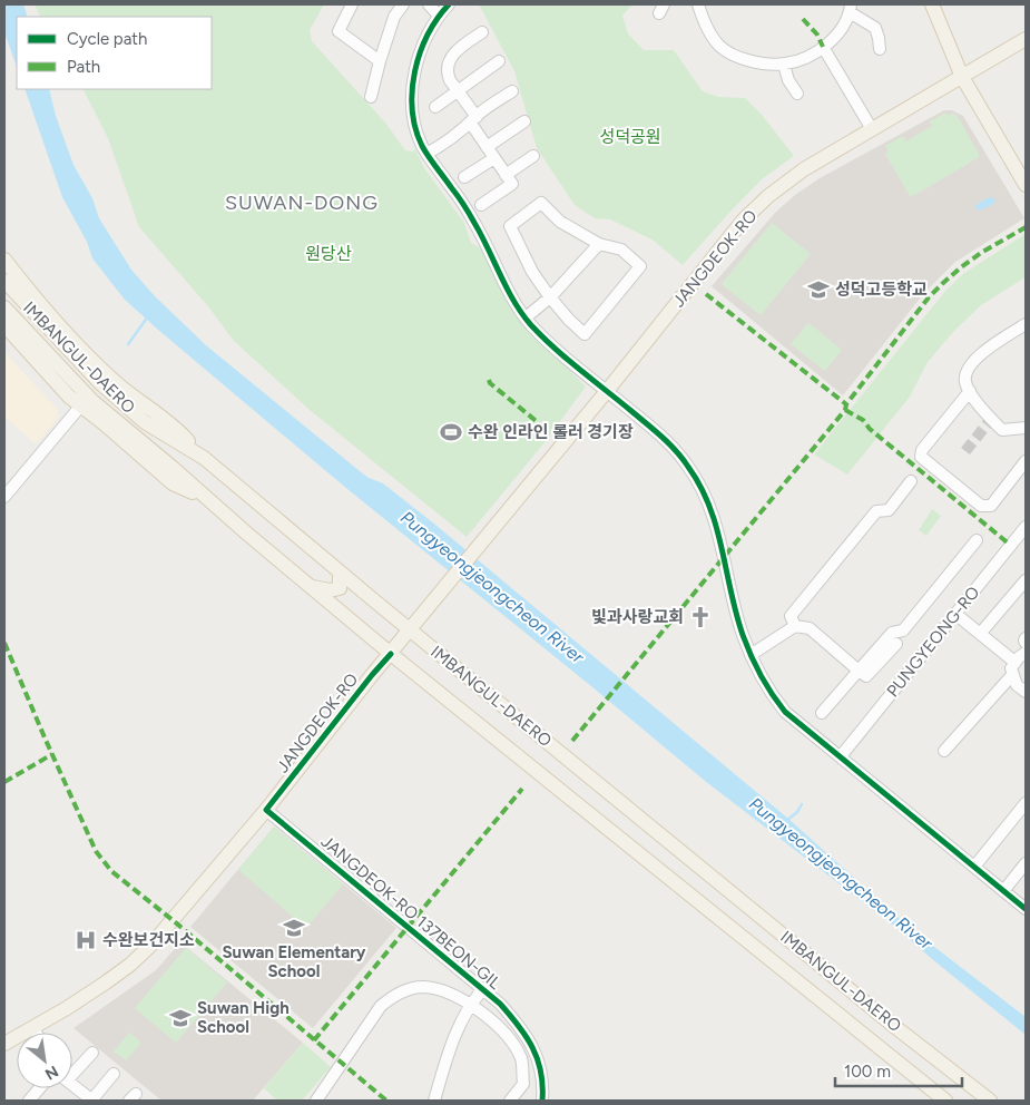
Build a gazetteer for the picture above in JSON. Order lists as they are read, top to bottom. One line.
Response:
{"streets":{"main road":["JANGDEOK-RO","IMBANGUL-DAERO"],"street":["PUNGYEONG-RO","JANGDEOK-RO 137BEON-GIL"]},"crossings":[["JANGDEOK-RO","IMBANGUL-DAERO"],["JANGDEOK-RO","JANGDEOK-RO 137BEON-GIL"]],"districts":["SUWAN-DONG"],"water":["Pungyeongjeongcheon River"],"parks":["성덕공원","원당산"],"places":{"school or university":["성덕고등학교","Suwan Elementary School","Suwan High School"],"sports":["수완 인라인 롤러 경기장"],"church":["빛과사랑교회"],"hospital":["수완보건지소"]},"legend":["Cycle path","Path"],"scale_bar":"100 m","north":"bottom right"}
